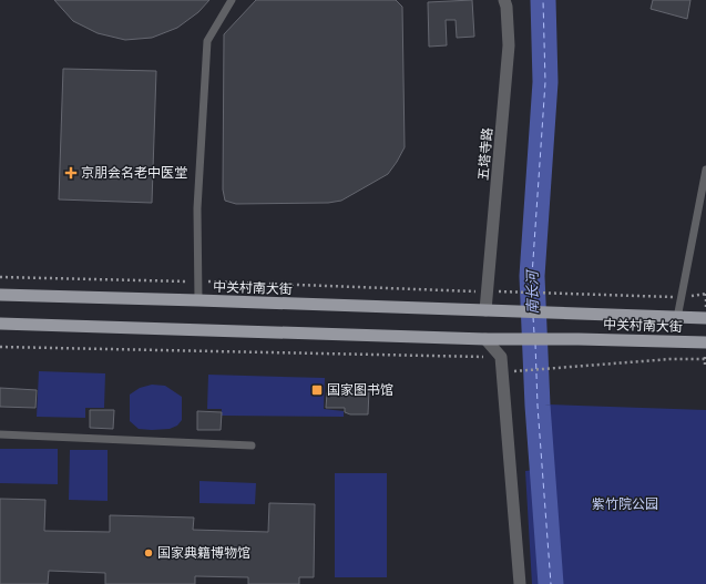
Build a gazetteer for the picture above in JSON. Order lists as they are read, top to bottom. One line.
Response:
{"streets":{"main road":["中关村南大街"],"street":["五塔寺路"]},"crossings":[["五塔寺路","中关村南大街"]],"water":["南长河"],"parks":["紫竹院公园"],"places":{"health":["京朋会名老中医堂"],"transit":["国家图书馆"],"other":["国家典籍博物馆"]}}
